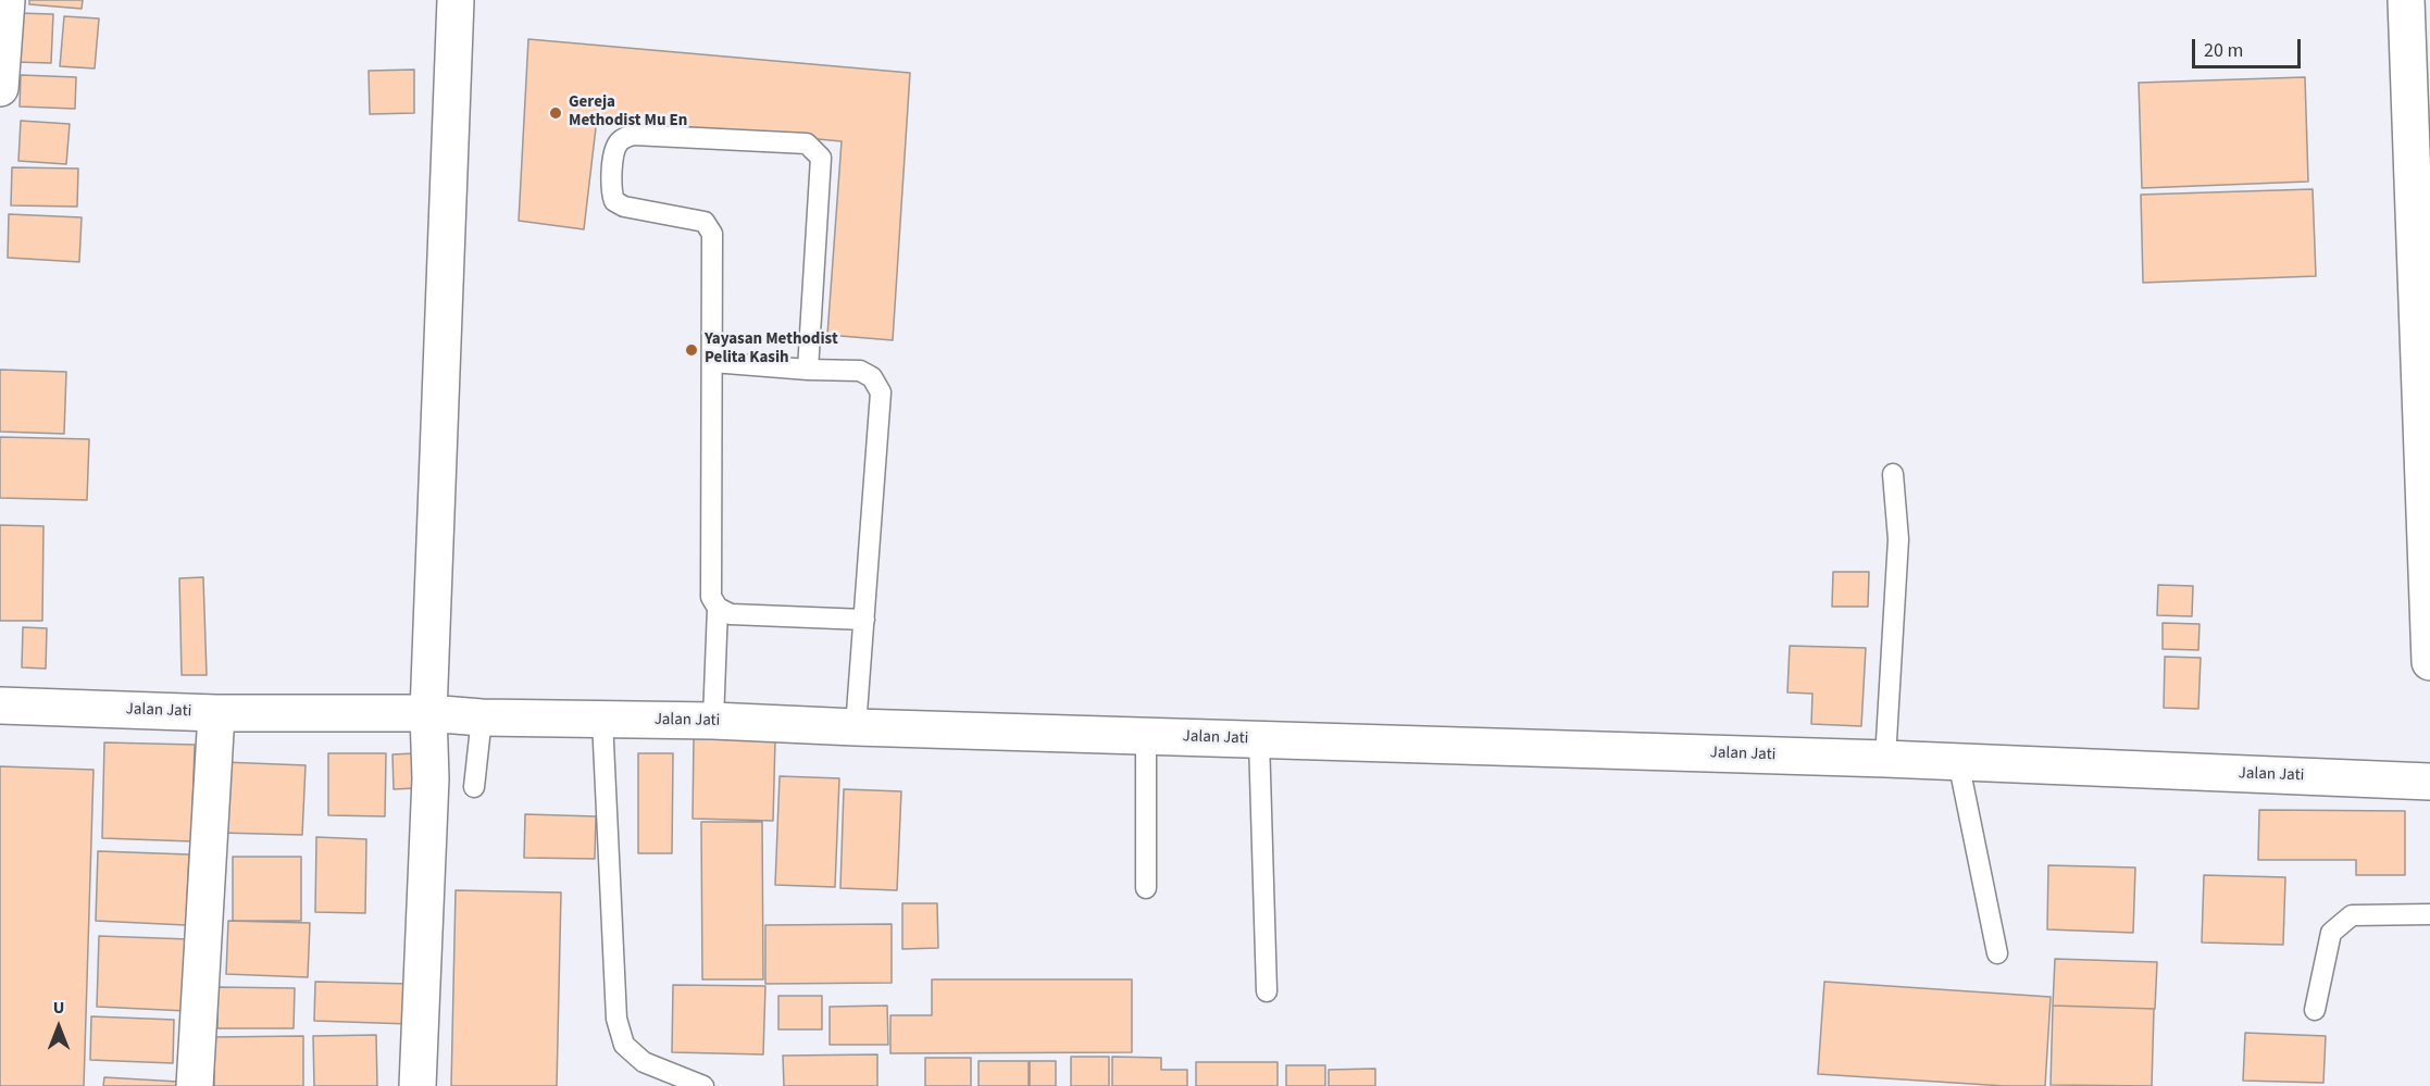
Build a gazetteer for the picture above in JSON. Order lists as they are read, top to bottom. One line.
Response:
{"streets":{"street":["Jalan Jati"]},"places":["Gereja Methodist Mu En","Yayasan Methodist Pelita Kasih"],"scale_bar":"20 m","north":"top"}
